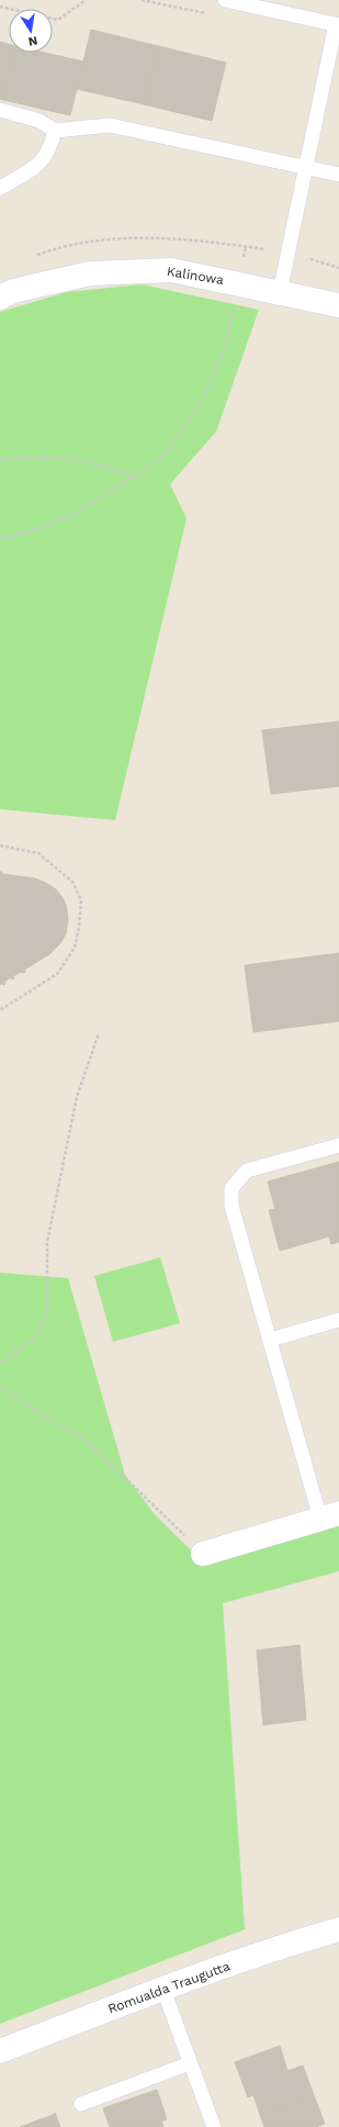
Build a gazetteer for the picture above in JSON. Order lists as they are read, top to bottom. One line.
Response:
{"streets":{"street":["Kalinowa","Romualda Traugutta"]},"north":"bottom"}
